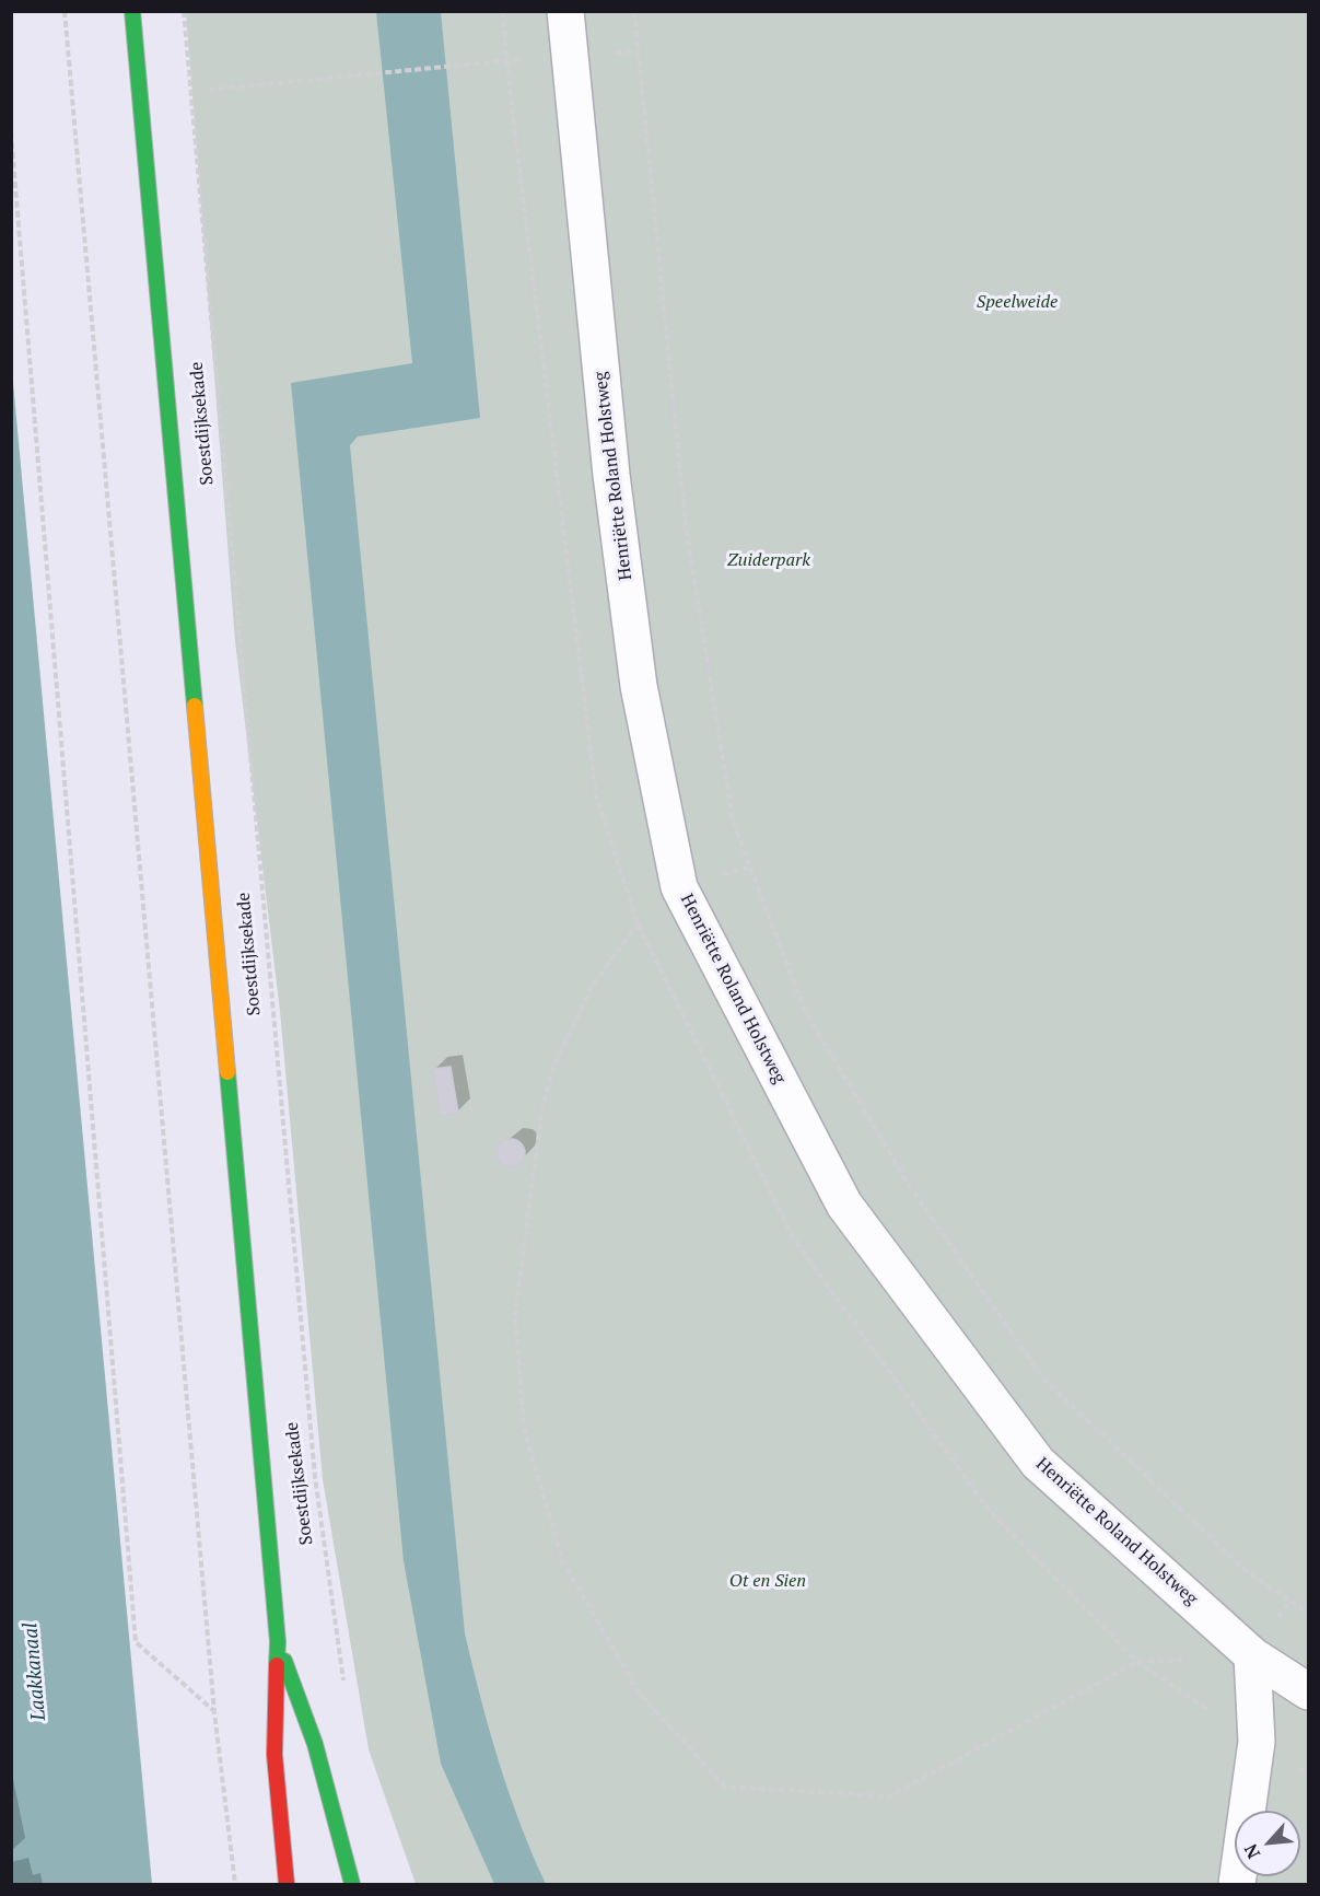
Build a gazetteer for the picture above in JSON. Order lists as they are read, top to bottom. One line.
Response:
{"streets":{"main road":["Soestdijksekade"],"street":["Henriëtte Roland Holstweg"]},"water":["Laakkanaal"],"parks":["Speelweide","Zuiderpark","Ot en Sien"],"north":"bottom left"}
